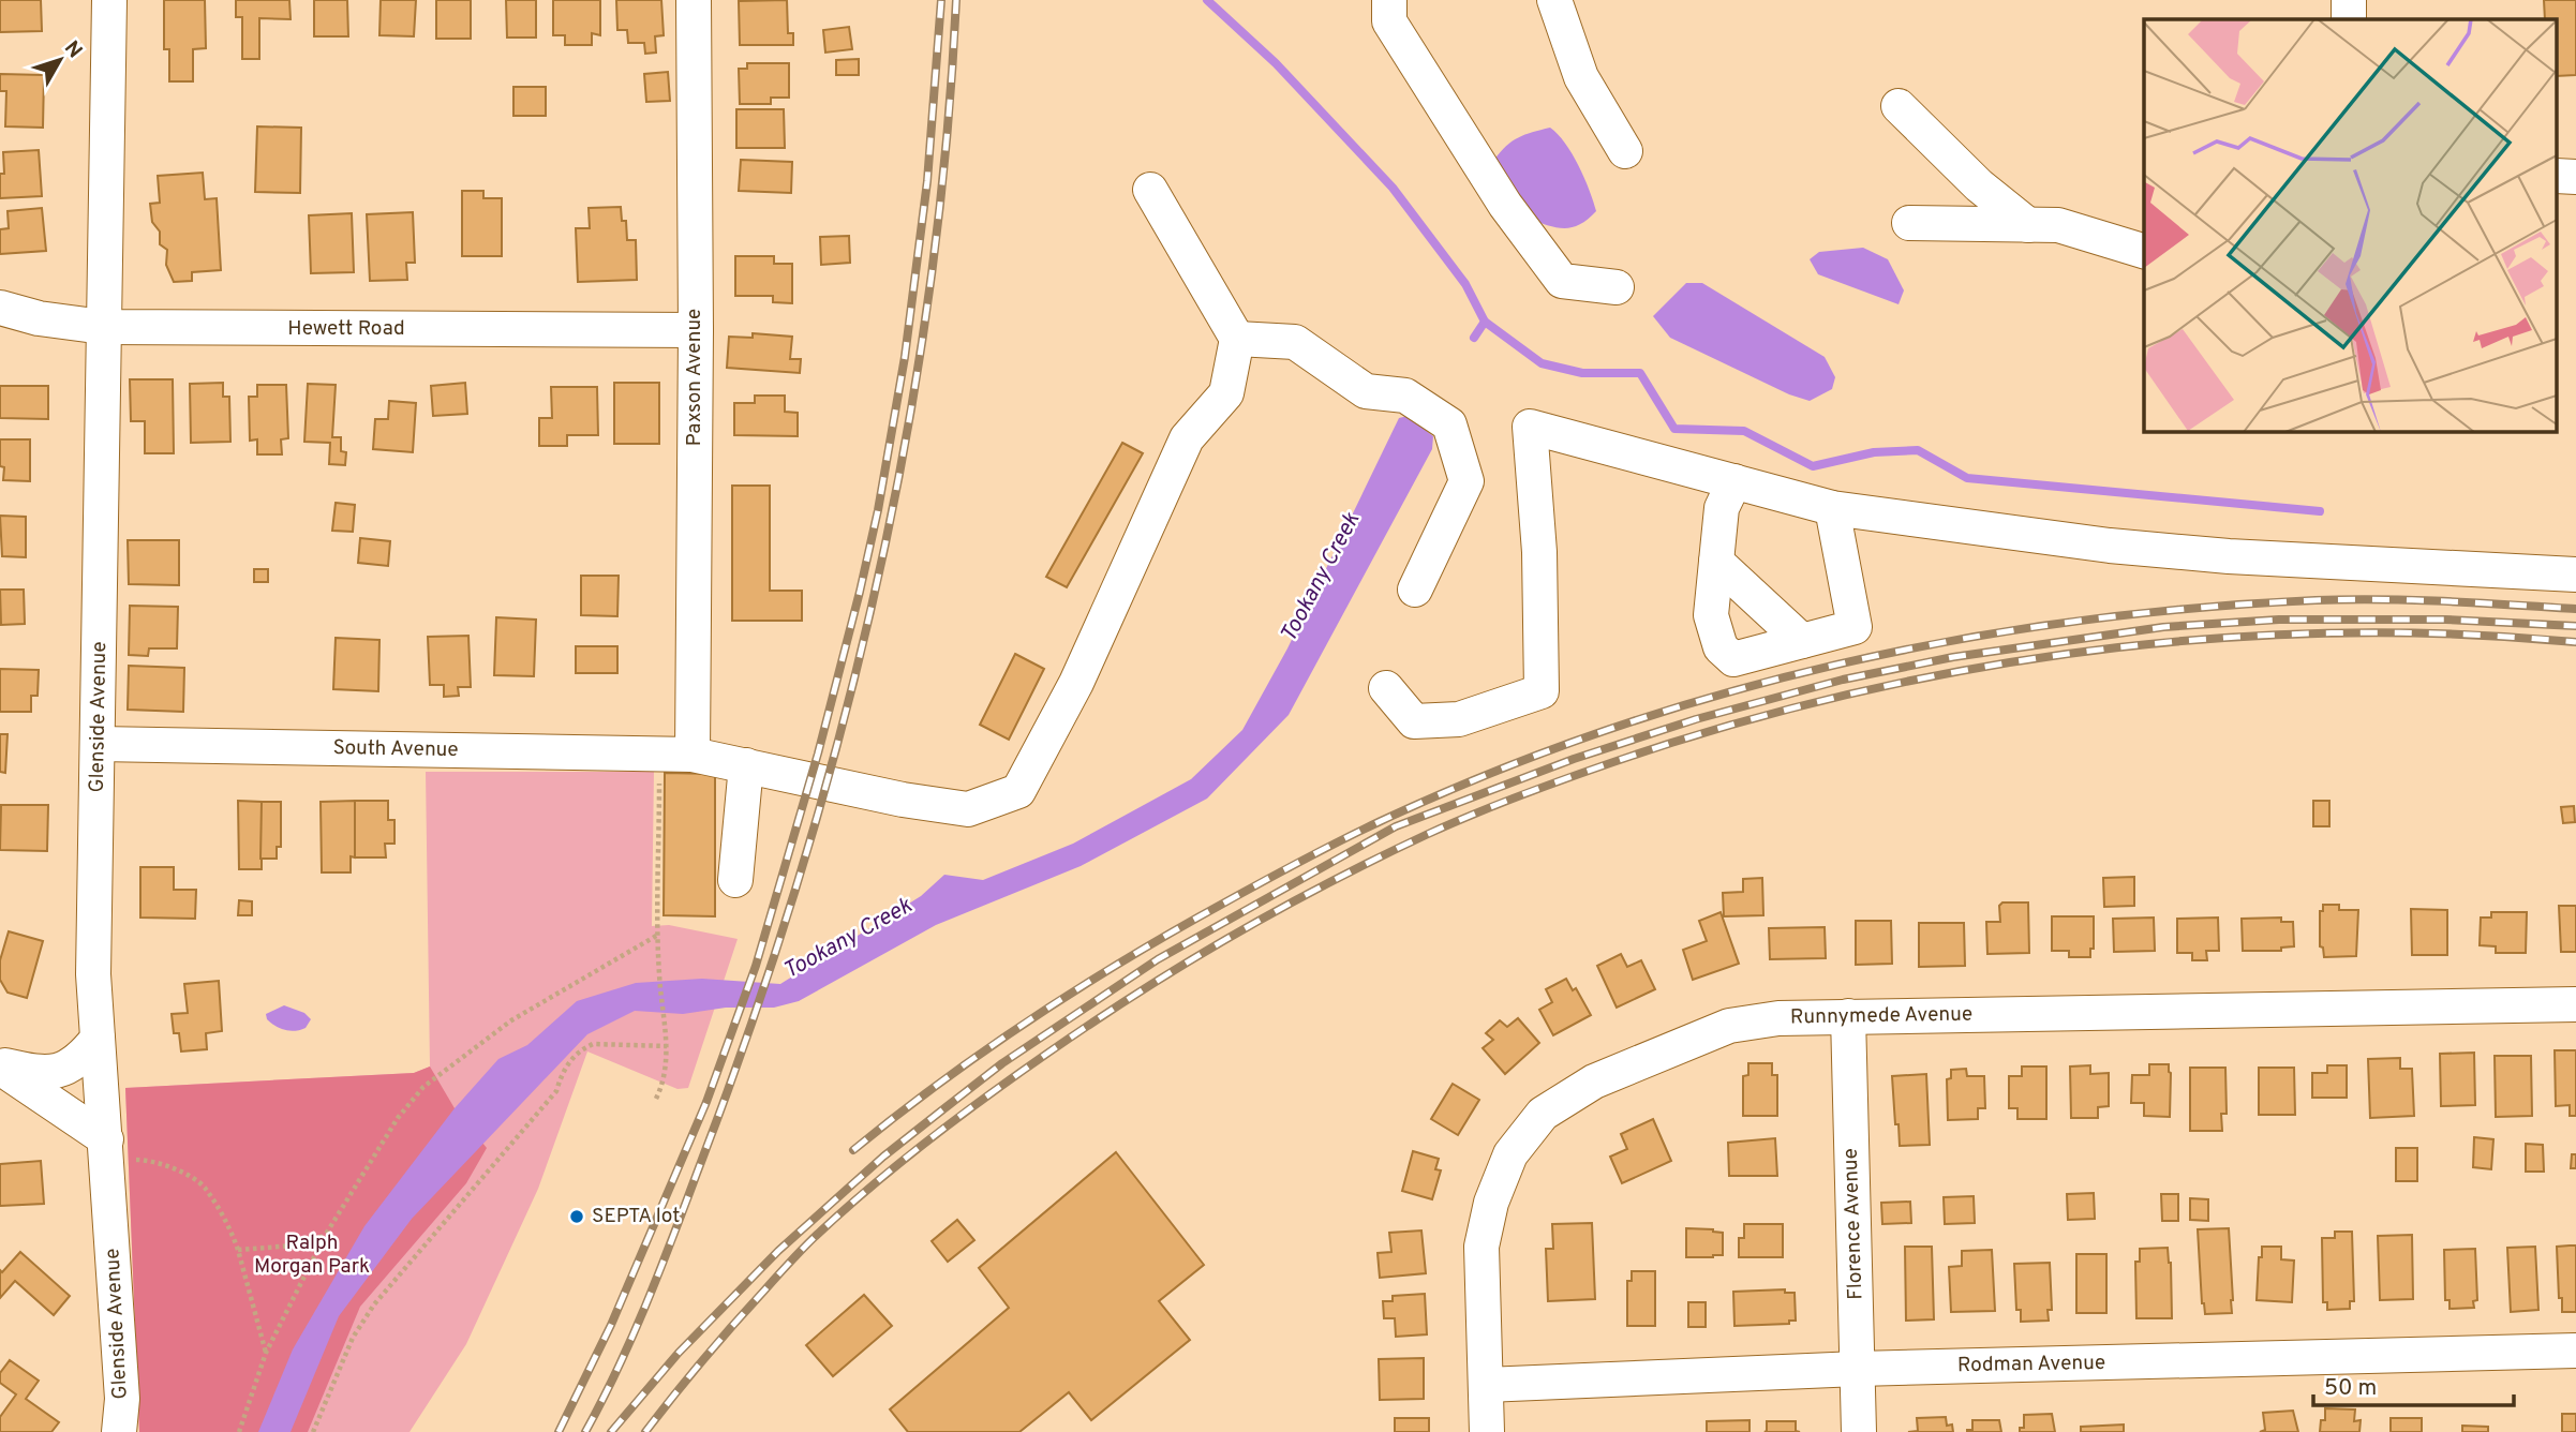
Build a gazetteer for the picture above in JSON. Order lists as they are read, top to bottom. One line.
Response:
{"streets":{"street":["Hewett Road","Paxson Avenue","Glenside Avenue","South Avenue","Runnymede Avenue","Florence Avenue","Rodman Avenue"]},"crossings":[["Hewett Road","Paxson Avenue"],["Hewett Road","Glenside Avenue"],["Paxson Avenue","South Avenue"],["Glenside Avenue","South Avenue"],["Runnymede Avenue","Florence Avenue"],["Runnymede Avenue","Rodman Avenue"],["Florence Avenue","Rodman Avenue"]],"water":["Tookany Creek"],"parks":["Ralph Morgan Park"],"places":["SEPTA lot"],"scale_bar":"50 m","north":"top right"}
